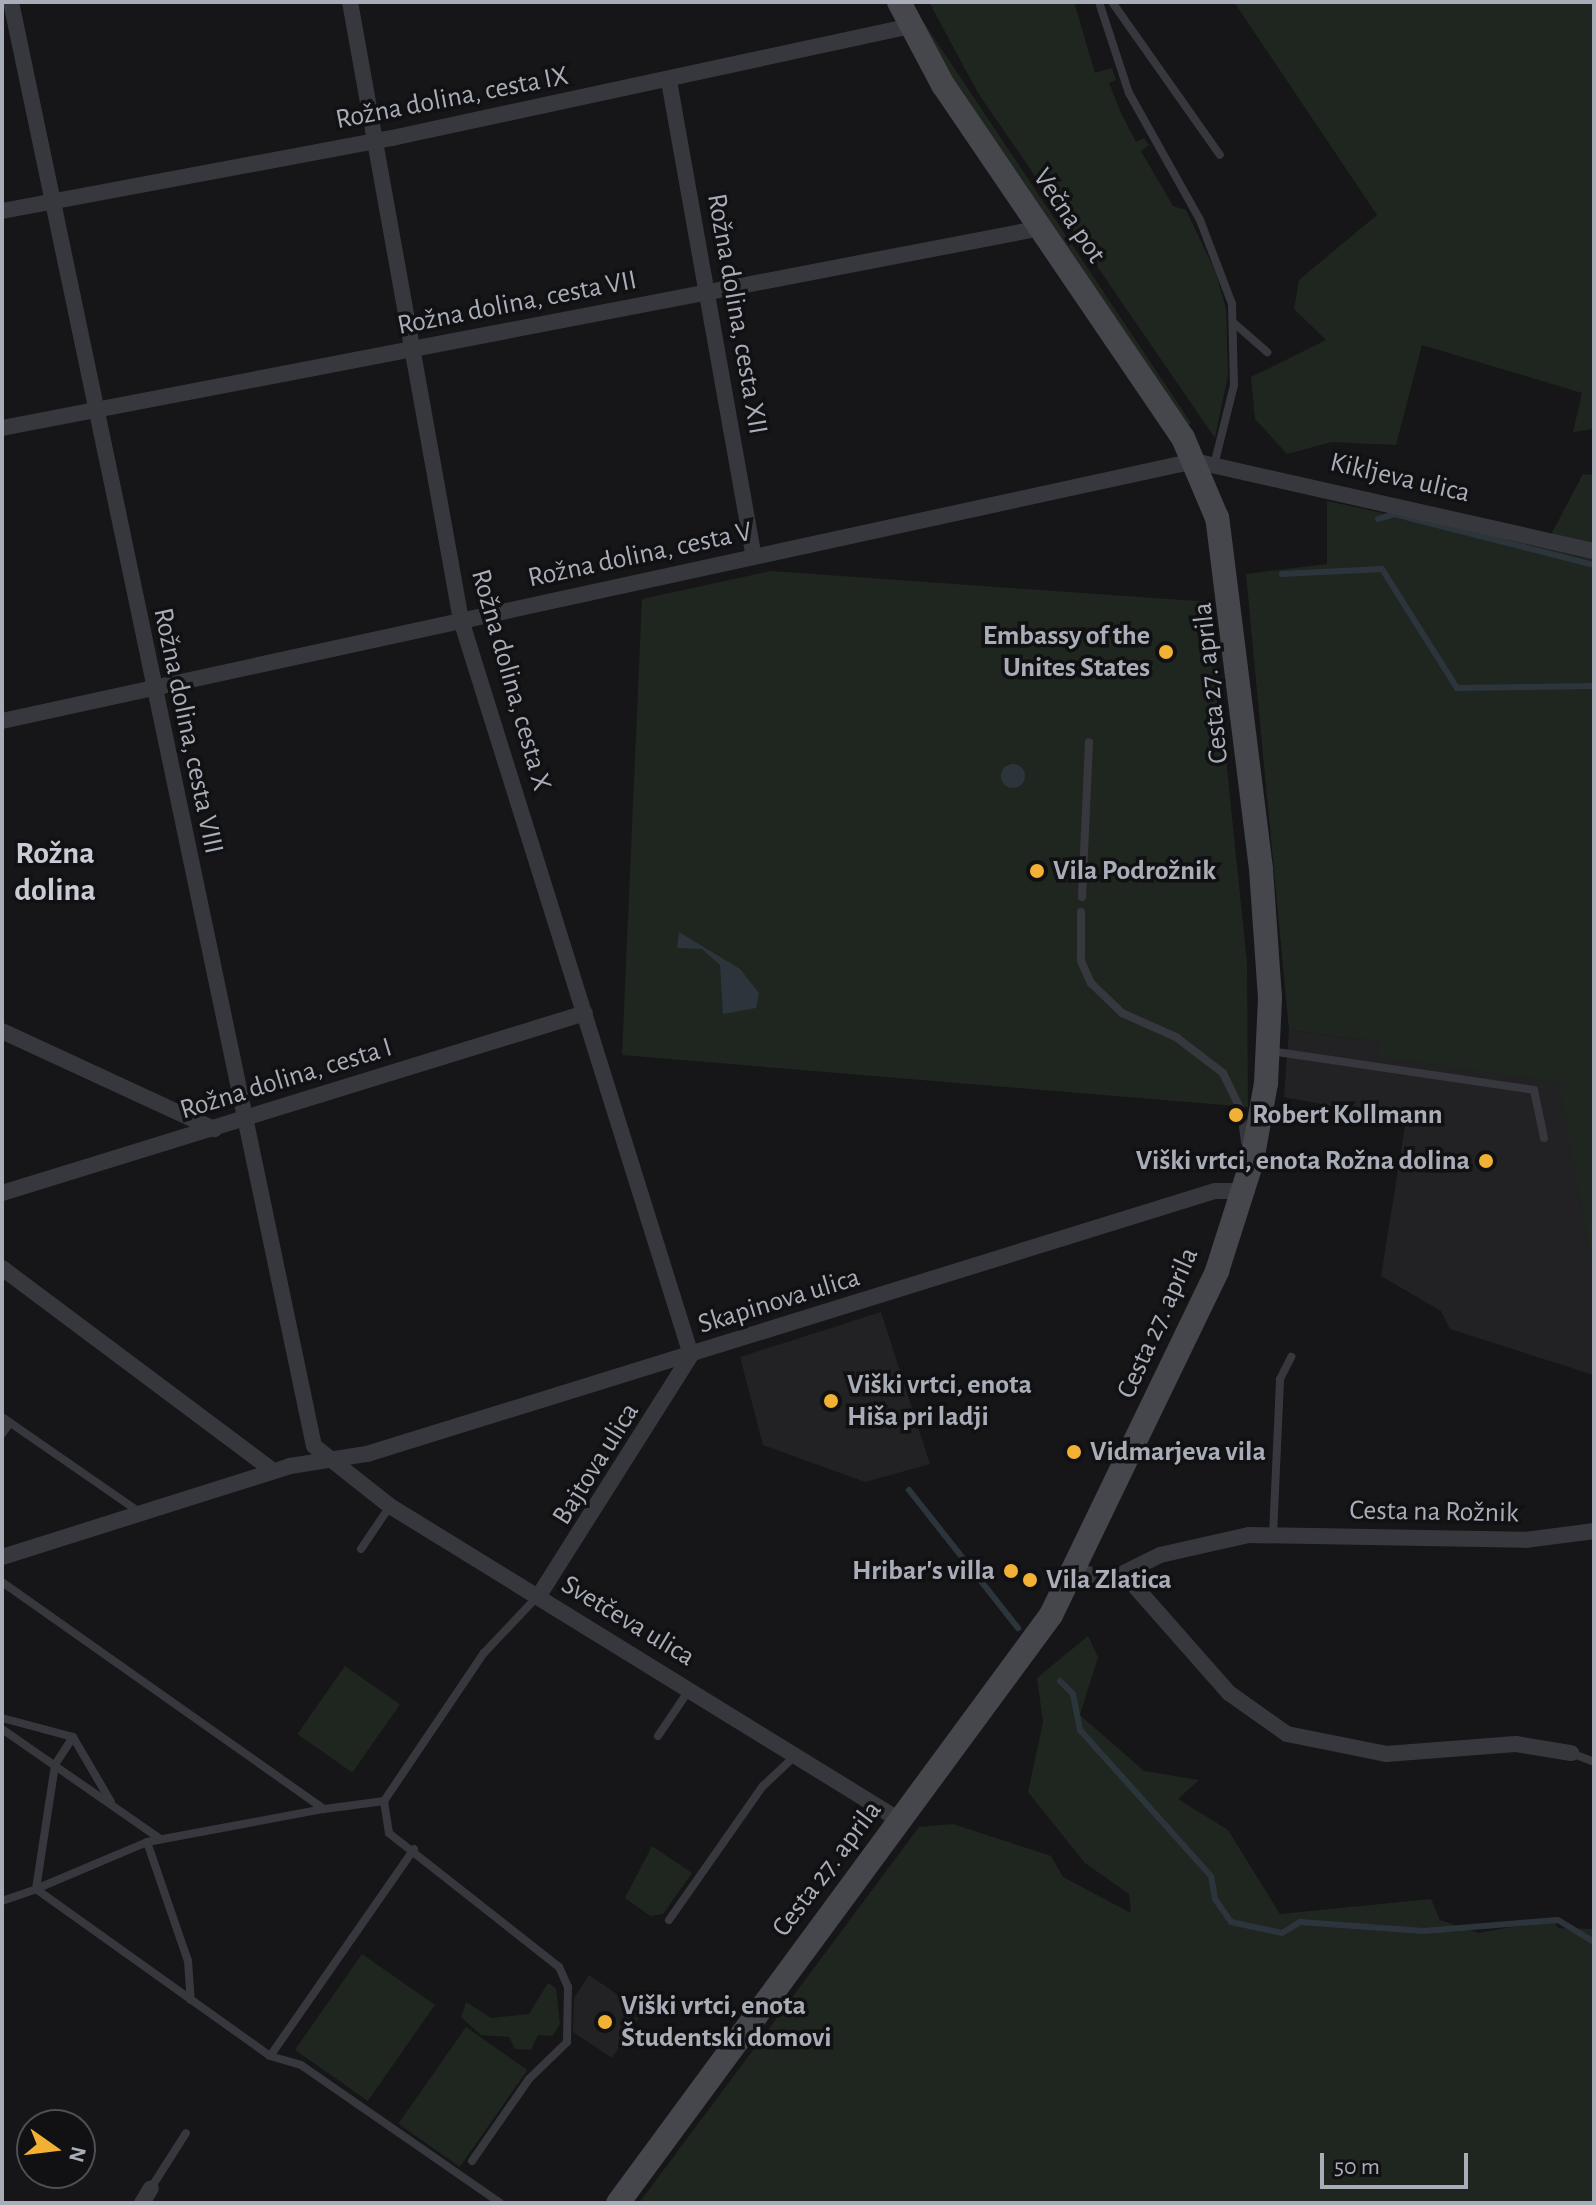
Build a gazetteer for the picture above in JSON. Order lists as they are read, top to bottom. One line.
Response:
{"streets":{"main road":["Večna pot","Cesta 27. aprila"],"street":["Rožna dolina, cesta IX","Rožna dolina, cesta VII","Rožna dolina, cesta XII","Kikljeva ulica","Rožna dolina, cesta V","Rožna dolina, cesta X","Rožna dolina, cesta VIII","Rožna dolina, cesta I","Skapinova ulica","Bajtova ulica","Cesta na Rožnik","Svetčeva ulica"]},"crossings":[["Rožna dolina, cesta IX","Večna pot"],["Rožna dolina, cesta IX","Rožna dolina, cesta XII"],["Rožna dolina, cesta IX","Rožna dolina, cesta X"],["Rožna dolina, cesta IX","Rožna dolina, cesta VIII"],["Večna pot","Rožna dolina, cesta VII"],["Večna pot","Kikljeva ulica"],["Večna pot","Rožna dolina, cesta V"],["Večna pot","Cesta 27. aprila"],["Rožna dolina, cesta VII","Rožna dolina, cesta XII"],["Rožna dolina, cesta VII","Rožna dolina, cesta X"],["Rožna dolina, cesta VII","Rožna dolina, cesta VIII"],["Rožna dolina, cesta XII","Rožna dolina, cesta V"],["Kikljeva ulica","Rožna dolina, cesta V"],["Kikljeva ulica","Cesta 27. aprila"],["Rožna dolina, cesta V","Rožna dolina, cesta X"],["Rožna dolina, cesta V","Cesta 27. aprila"],["Rožna dolina, cesta V","Rožna dolina, cesta VIII"],["Rožna dolina, cesta X","Rožna dolina, cesta I"],["Rožna dolina, cesta X","Skapinova ulica"],["Rožna dolina, cesta X","Bajtova ulica"],["Cesta 27. aprila","Skapinova ulica"],["Cesta 27. aprila","Cesta na Rožnik"],["Cesta 27. aprila","Svetčeva ulica"],["Rožna dolina, cesta VIII","Rožna dolina, cesta I"],["Rožna dolina, cesta VIII","Skapinova ulica"],["Rožna dolina, cesta VIII","Svetčeva ulica"],["Skapinova ulica","Bajtova ulica"],["Skapinova ulica","Svetčeva ulica"],["Bajtova ulica","Svetčeva ulica"]],"districts":["Rožna dolina"],"places":["Embassy of the Unites States","Vila Podrožnik","Robert Kollmann","Viški vrtci, enota Rožna dolina","Viški vrtci, enota Hiša pri ladji","Vidmarjeva vila","Hribar's villa","Vila Zlatica","Viški vrtci, enota Študentski domovi"],"scale_bar":"50 m","north":"right"}
